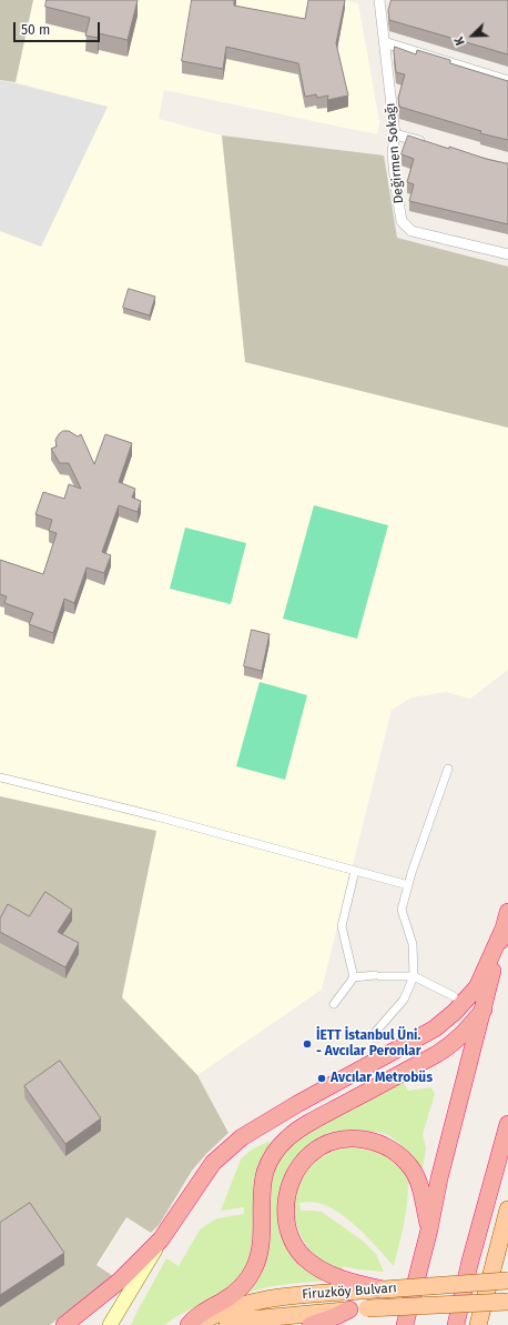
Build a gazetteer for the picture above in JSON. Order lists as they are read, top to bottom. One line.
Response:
{"streets":{"main road":["Firuzköy Bulvarı"],"street":["Değirmen Sokağı"]},"places":["İETT İstanbul Üni. - Avcılar Peronlar","Avcılar Metrobüs"],"scale_bar":"50 m","north":"bottom left"}
